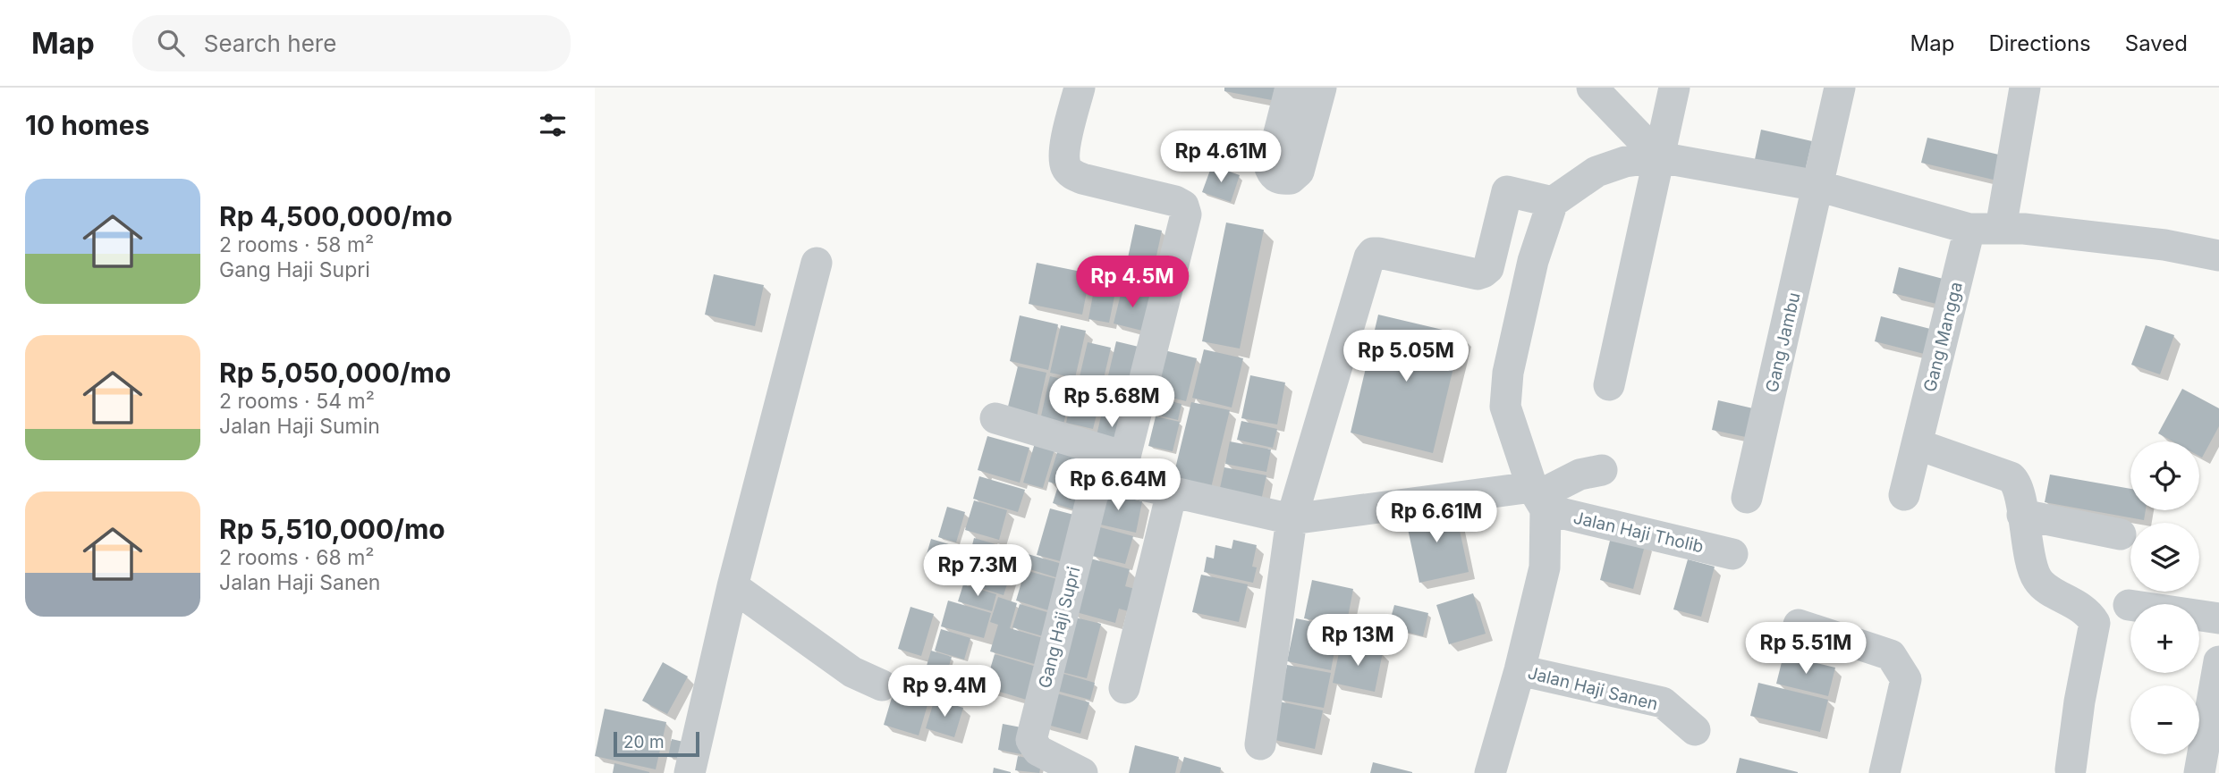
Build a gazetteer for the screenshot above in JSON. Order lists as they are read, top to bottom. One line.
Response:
{"streets":{"street":["Gang Mangga","Gang Jambu","Jalan Haji Tholib","Gang Haji Supri","Jalan Haji Sanen"]},"scale_bar":"20 m","page":{"header":"Map","search":"Search here","nav":["Map","Directions","Saved"],"heading":"10 homes","price":["Rp 4.61M","Rp 4.5M","Rp 5.05M","Rp 5.68M","Rp 6.64M","Rp 6.61M","Rp 7.3M","Rp 13M","Rp 5.51M","Rp 9.4M"],"list":[{"name":"Rp 4,500,000/mo","note":"2 rooms · 58 m² · Gang Haji Supri"},{"name":"Rp 5,050,000/mo","note":"2 rooms · 54 m² · Jalan Haji Sumin"},{"name":"Rp 5,510,000/mo","note":"2 rooms · 68 m² · Jalan Haji Sanen"}],"map_buttons":["+","−"],"scale":"20 m"}}
